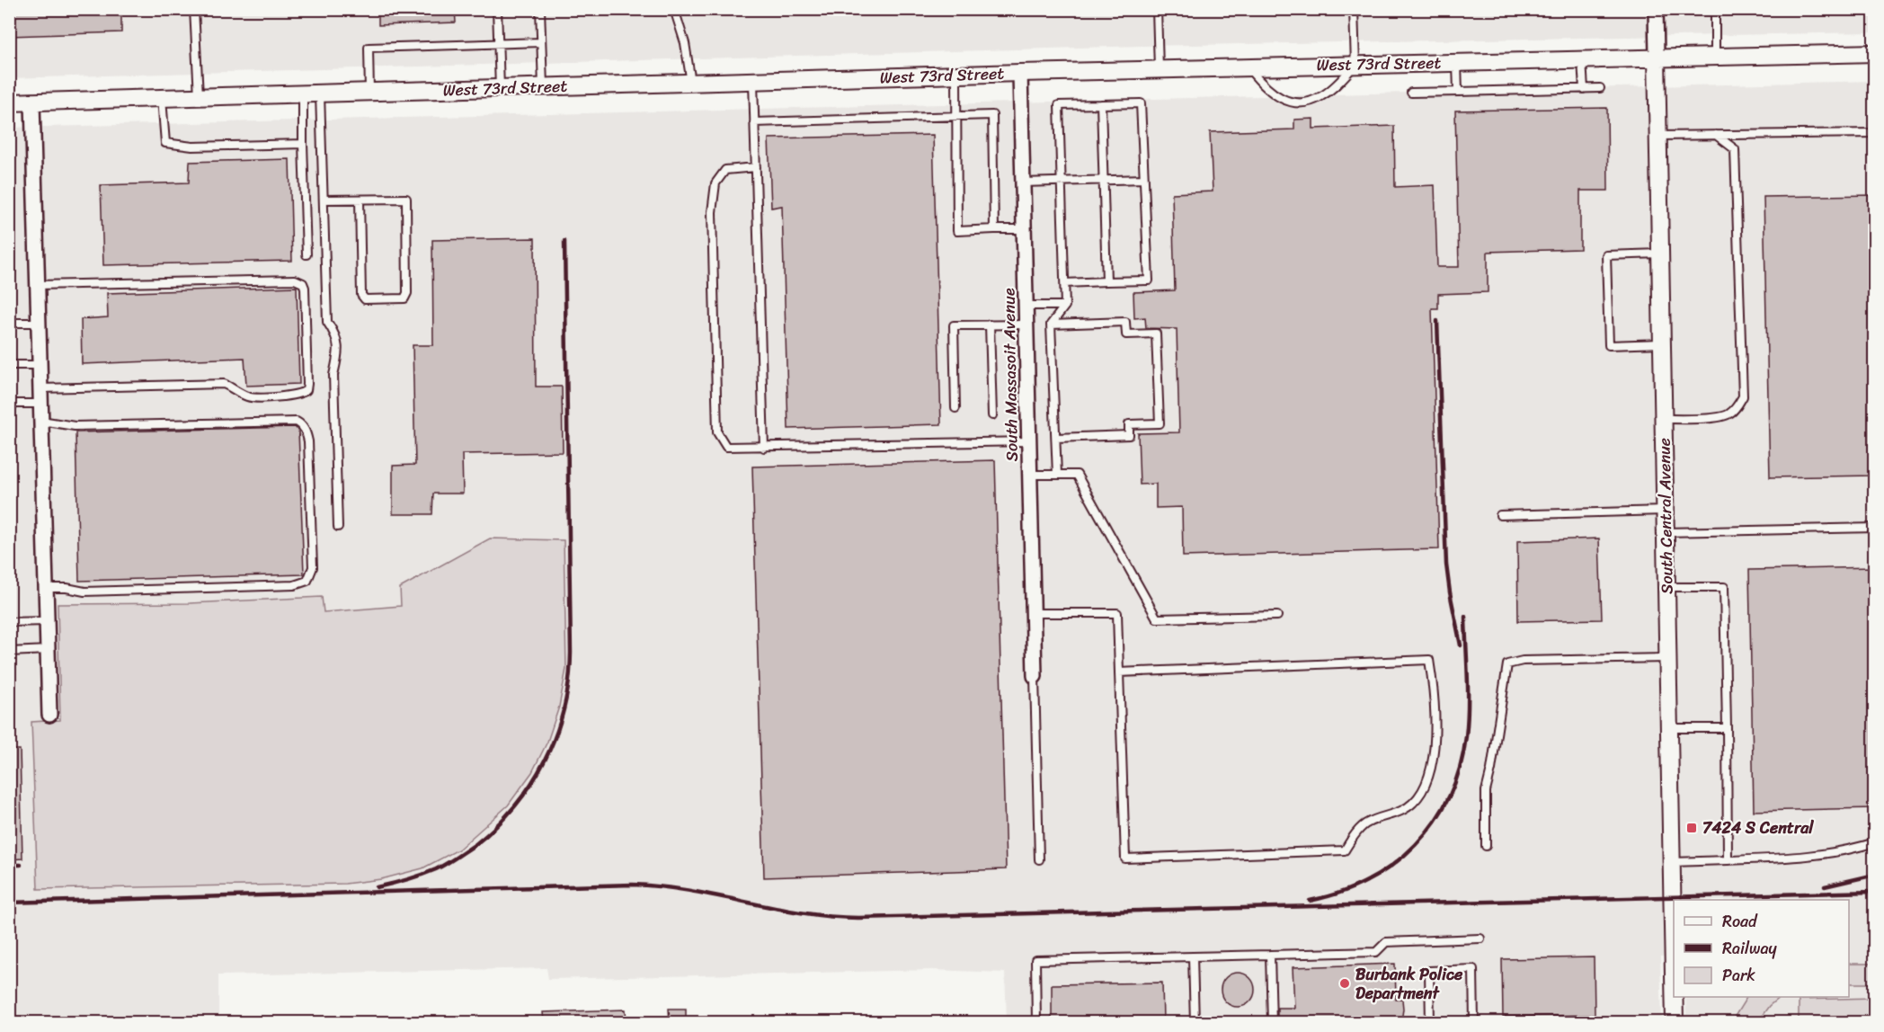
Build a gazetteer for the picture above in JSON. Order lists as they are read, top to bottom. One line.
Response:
{"streets":{"street":["West 73rd Street","South Massasoit Avenue","South Central Avenue"]},"crossings":[["West 73rd Street","South Massasoit Avenue"],["West 73rd Street","South Central Avenue"]],"places":{"transit":["7424 S Central"],"other":["Burbank Police Department"]},"legend":["Road","Railway","Park"]}
